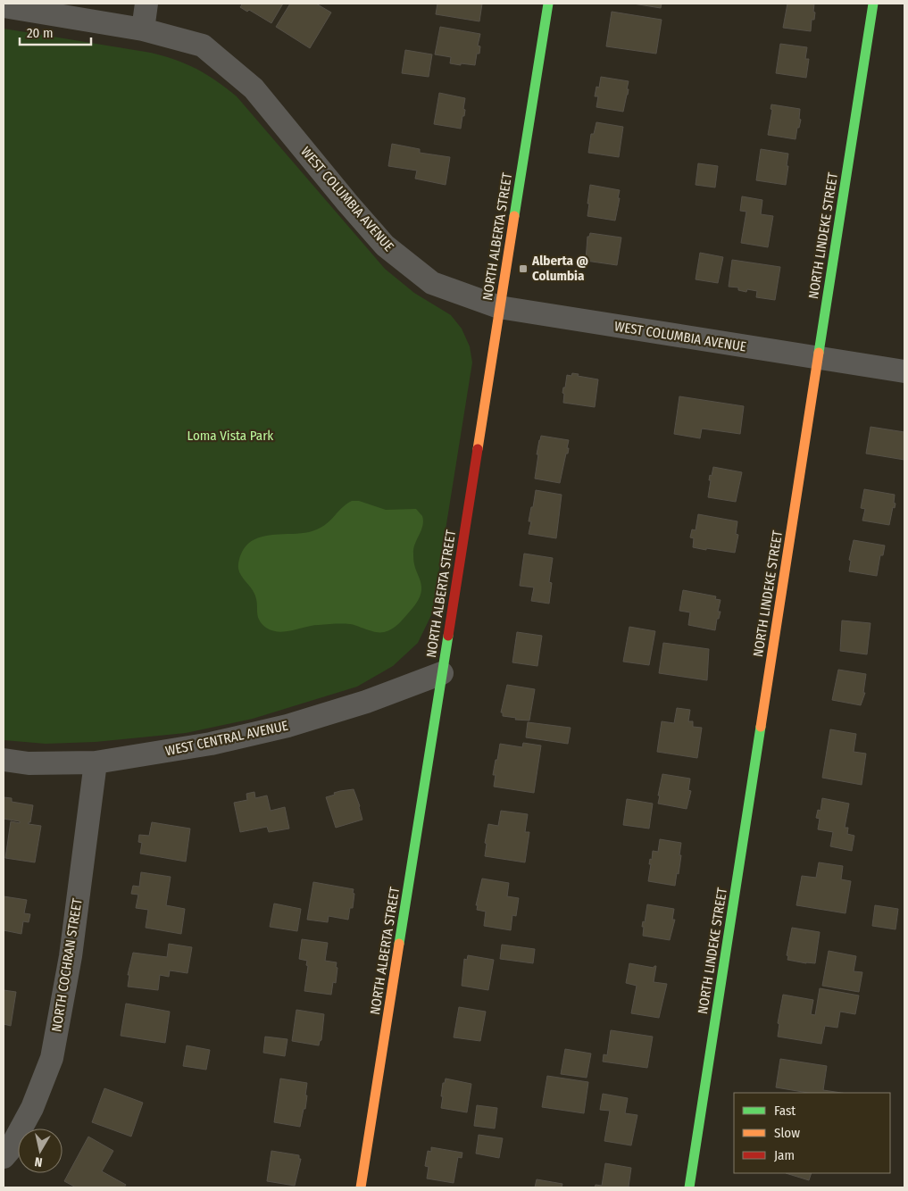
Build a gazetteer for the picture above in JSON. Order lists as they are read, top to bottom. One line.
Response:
{"streets":{"main road":["NORTH LINDEKE STREET","NORTH ALBERTA STREET"],"street":["WEST COLUMBIA AVENUE","WEST CENTRAL AVENUE","NORTH COCHRAN STREET"]},"crossings":[["WEST COLUMBIA AVENUE","NORTH LINDEKE STREET"],["WEST COLUMBIA AVENUE","NORTH ALBERTA STREET"],["NORTH ALBERTA STREET","WEST CENTRAL AVENUE"],["WEST CENTRAL AVENUE","NORTH COCHRAN STREET"]],"parks":["Loma Vista Park"],"places":{"transit":["Alberta @ Columbia"]},"legend":["Fast","Slow","Jam"],"scale_bar":"20 m","north":"bottom"}
